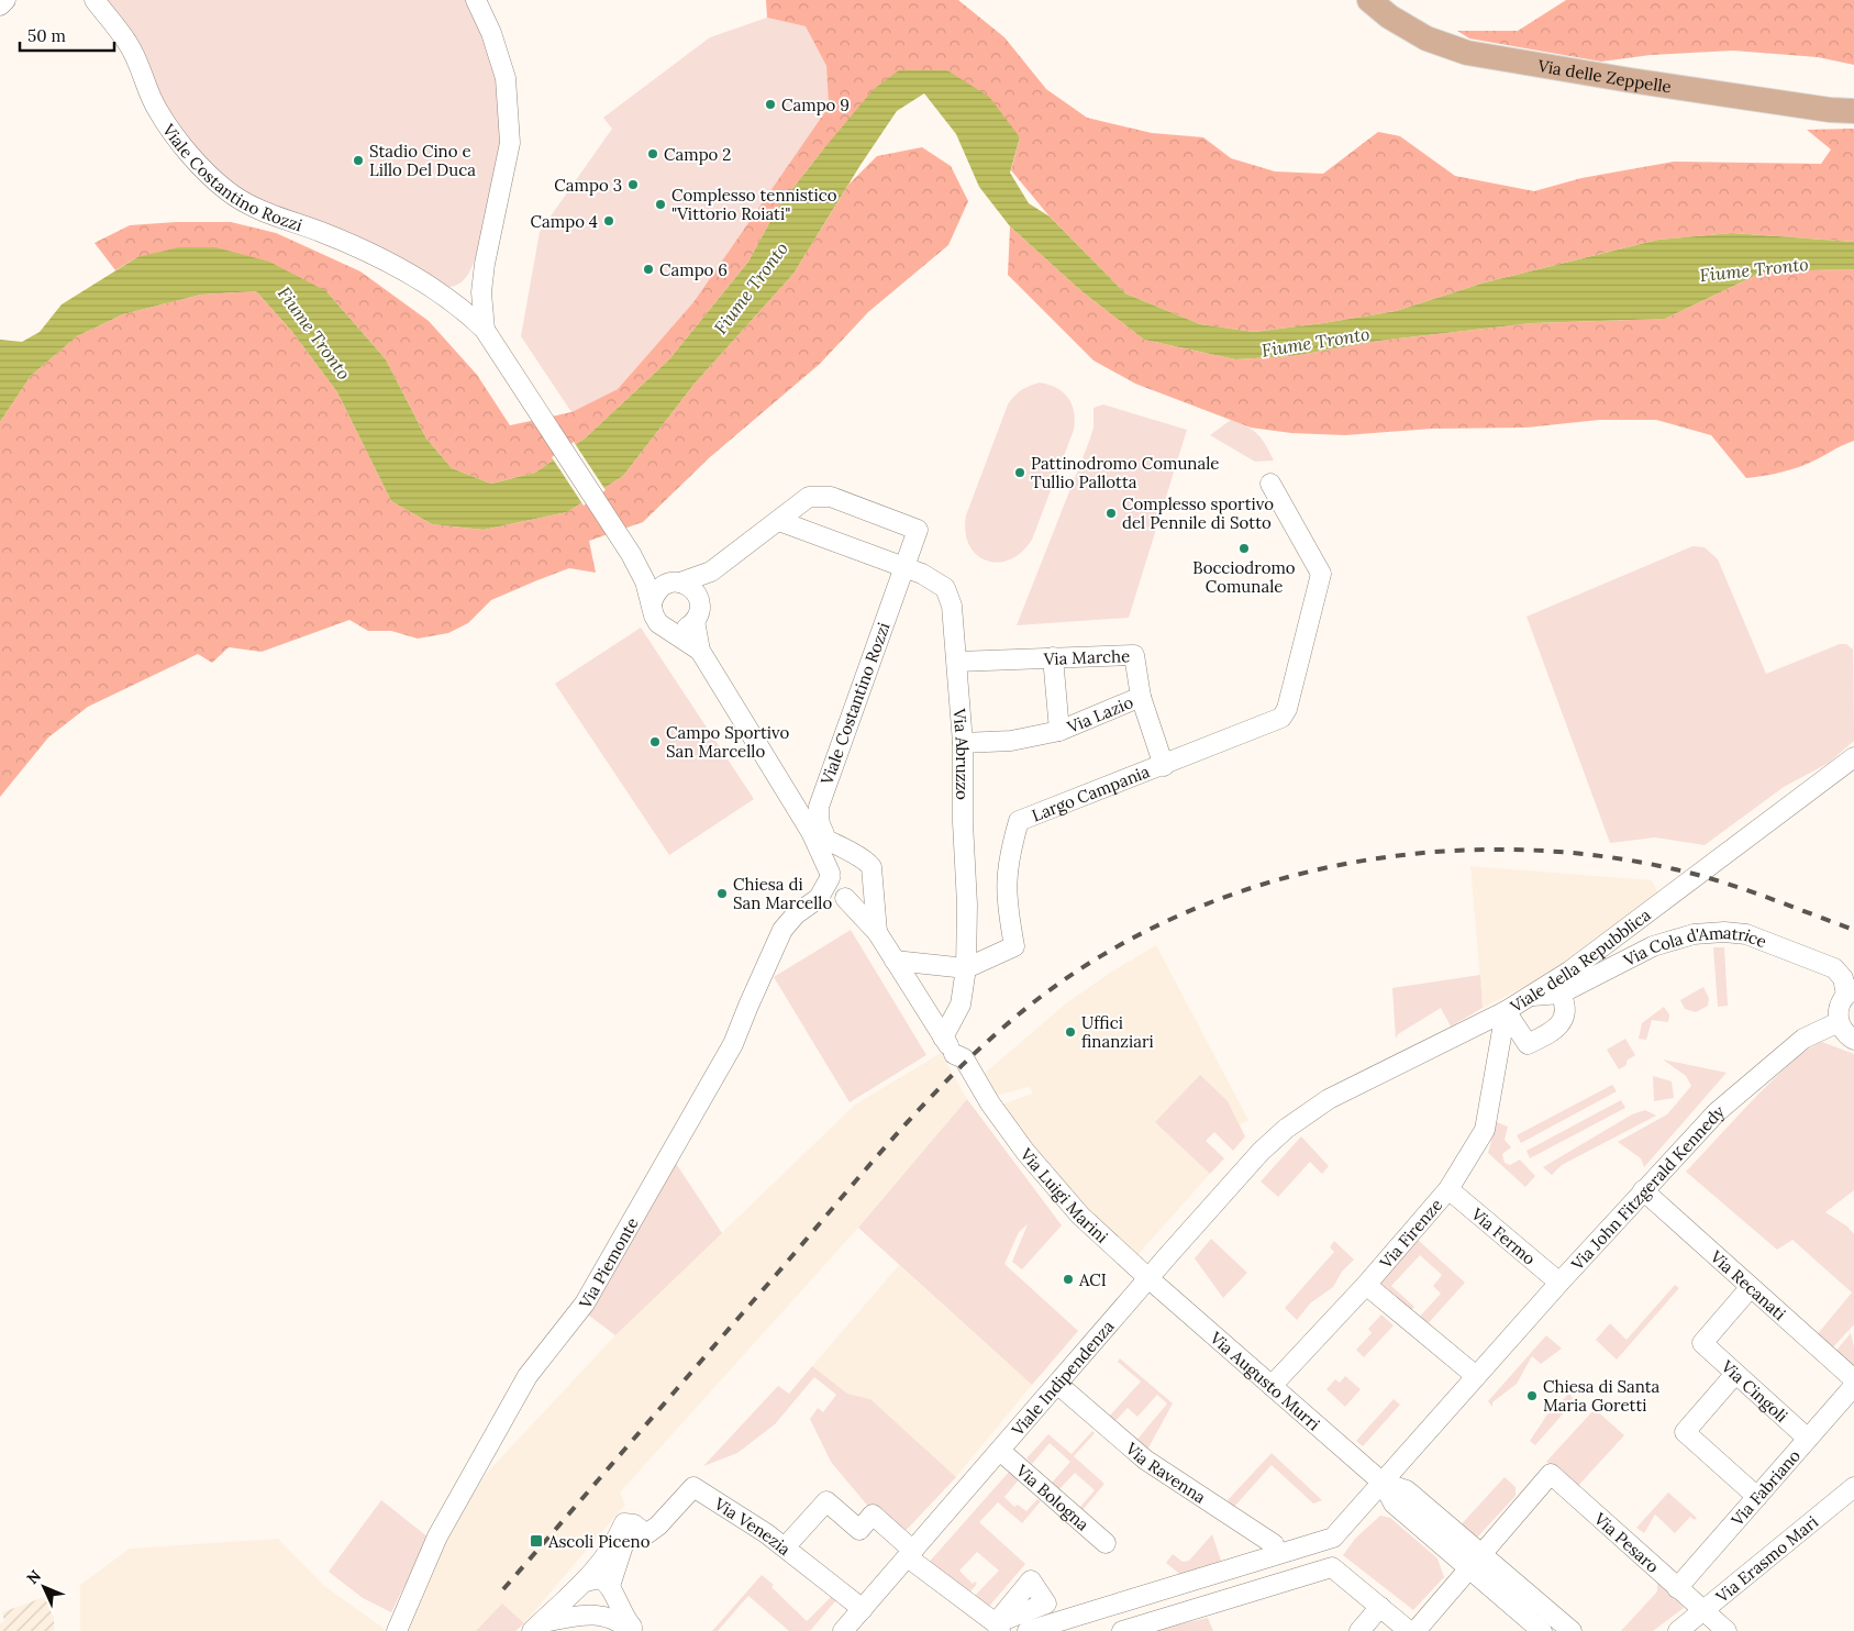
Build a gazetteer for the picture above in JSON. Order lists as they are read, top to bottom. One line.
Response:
{"streets":{"main road":["Via delle Zeppelle"],"street":["Viale Costantino Rozzi","Via Marche","Via Lazio","Via Abruzzo","Largo Campania","Via Cola d'Amatrice","Viale della Repubblica","Via John Fitzgerald Kennedy","Via Luigi Marini","Via Firenze","Via Fermo","Via Piemonte","Via Recanati","Viale Indipendenza","Via Augusto Murri","Via Cingoli","Via Ravenna","Via Fabriano","Via Bologna","Via Venezia","Via Pesaro","Via Erasmo Mari"]},"crossings":[["Viale Costantino Rozzi","Via Abruzzo"],["Viale Costantino Rozzi","Via Luigi Marini"],["Viale Costantino Rozzi","Via Piemonte"],["Via Marche","Via Lazio"],["Via Marche","Via Abruzzo"],["Via Marche","Largo Campania"],["Via Lazio","Via Abruzzo"],["Via Abruzzo","Largo Campania"],["Via Cola d'Amatrice","Viale della Repubblica"],["Via Cola d'Amatrice","Via John Fitzgerald Kennedy"],["Viale della Repubblica","Via Firenze"],["Viale della Repubblica","Viale Indipendenza"],["Via John Fitzgerald Kennedy","Via Fermo"],["Via John Fitzgerald Kennedy","Via Recanati"],["Via John Fitzgerald Kennedy","Via Augusto Murri"],["Via John Fitzgerald Kennedy","Via Ravenna"],["Via Luigi Marini","Viale Indipendenza"],["Via Luigi Marini","Via Augusto Murri"],["Via Firenze","Via Fermo"],["Via Firenze","Via Augusto Murri"],["Via Recanati","Via Cingoli"],["Viale Indipendenza","Via Augusto Murri"],["Viale Indipendenza","Via Ravenna"],["Viale Indipendenza","Via Bologna"],["Viale Indipendenza","Via Venezia"],["Via Cingoli","Via Fabriano"],["Via Fabriano","Via Pesaro"],["Via Pesaro","Via Erasmo Mari"]],"water":["Fiume Tronto"],"places":{"other":["Campo 9","Campo 2","Stadio Cino e Lillo Del Duca","Campo 3","Complesso tennistico \"Vittorio Roiati\"","Campo 4","Campo 6","Pattinodromo Comunale Tullio Pallotta","Complesso sportivo del Pennile di Sotto","Bocciodromo Comunale","Campo Sportivo San Marcello","Chiesa di San Marcello","Uffici finanziari","ACI","Chiesa di Santa Maria Goretti"],"transit":["Ascoli Piceno"]},"scale_bar":"50 m","north":"top left"}
